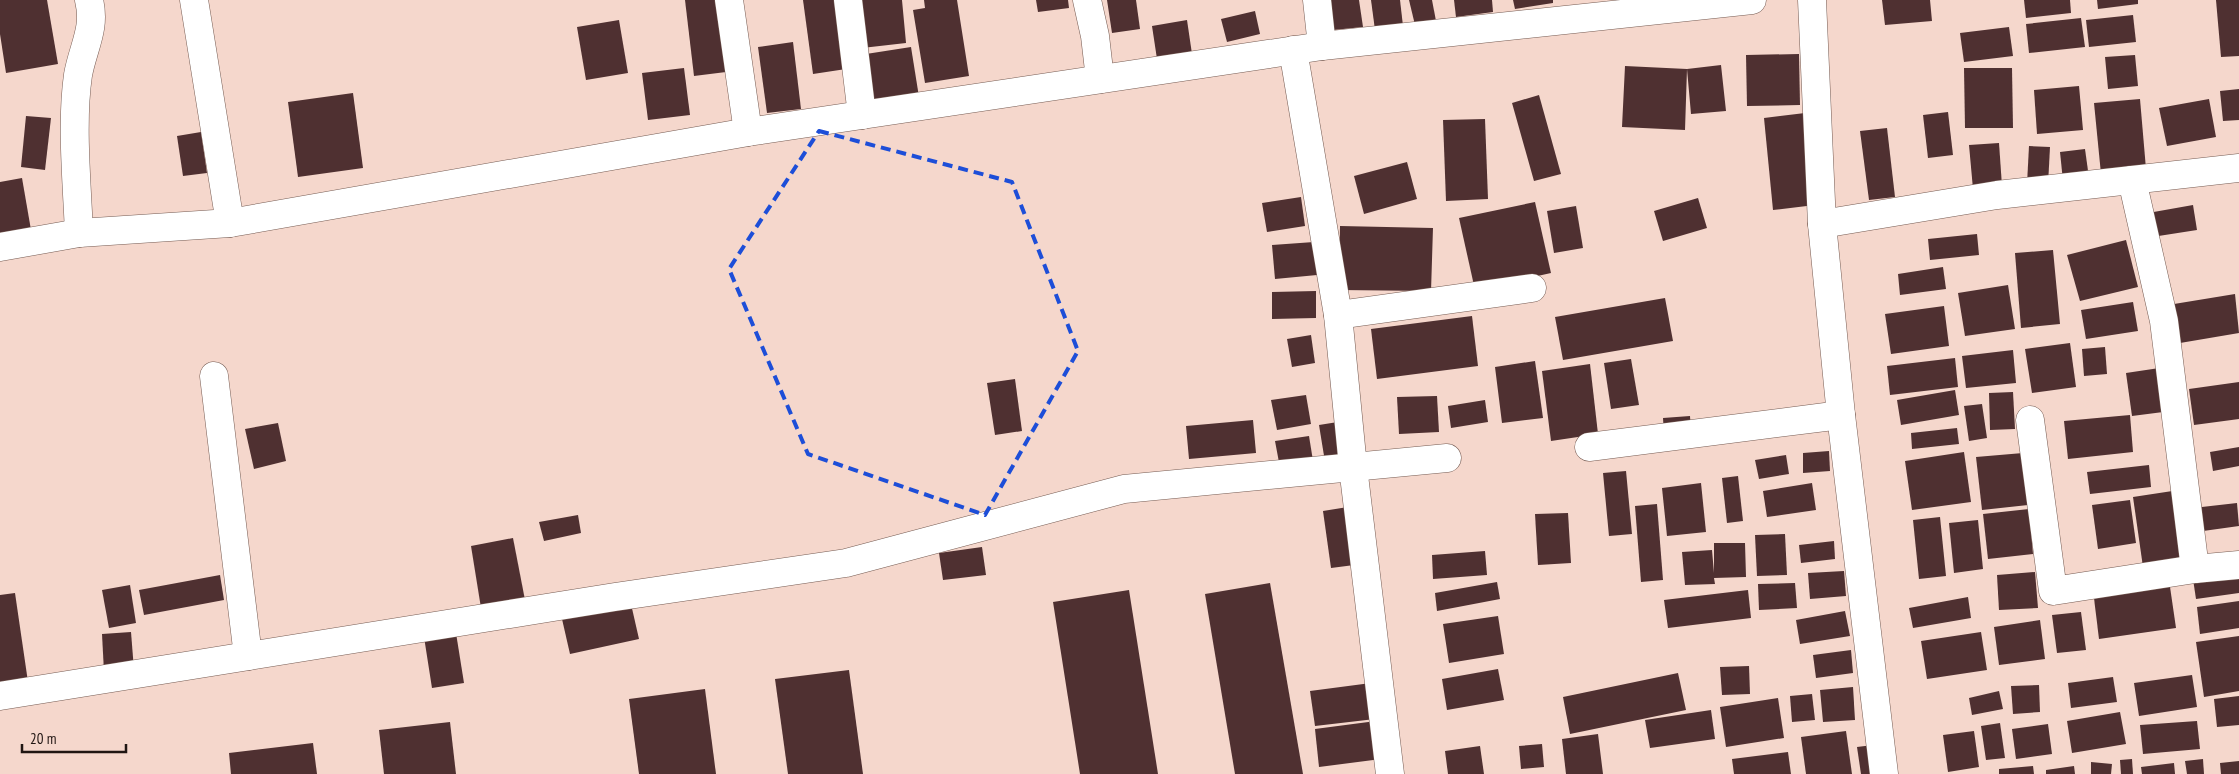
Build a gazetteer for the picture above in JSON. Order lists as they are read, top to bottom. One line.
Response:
{"scale_bar":"20 m"}
